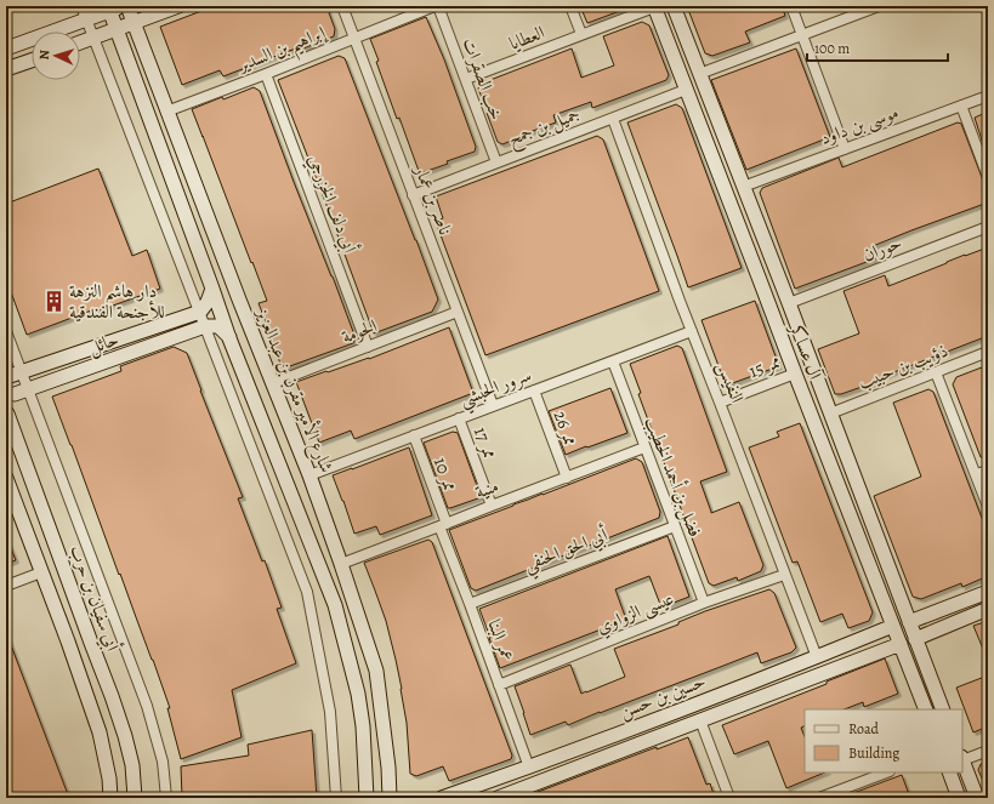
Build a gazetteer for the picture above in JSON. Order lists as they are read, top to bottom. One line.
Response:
{"streets":{"street":["العطايا","إبراهيم بن السدير","خب الصقرات","موسى بن داود","جميل بن جمح","ناصر بن عمار","أبي دلف الخزرجي","حوران","الحومة","حائل","آل عساكر","ممر 15","ذؤيب بن حبيب","النفيس","سرور الحبشي","شارع الأمير مقرن بن عبدالعزيز","ممر 26","ممر 17","ممر 10","فضل بن أحمد الخطيب","منية","أبي الحق الحنفي","أبي سفيان بن حرب","عيسى الزواوي","عمر البنا","حسين بن حسن"]},"crossings":[["العطايا","خب الصقرات"],["العطايا","آل عساكر"],["إبراهيم بن السدير","خب الصقرات"],["إبراهيم بن السدير","ناصر بن عمار"],["إبراهيم بن السدير","أبي دلف الخزرجي"],["إبراهيم بن السدير","شارع الأمير مقرن بن عبدالعزيز"],["خب الصقرات","جميل بن جمح"],["موسى بن داود","آل عساكر"],["جميل بن جمح","ناصر بن عمار"],["جميل بن جمح","آل عساكر"],["جميل بن جمح","النفيس"],["ناصر بن عمار","الحومة"],["ناصر بن عمار","سرور الحبشي"],["أبي دلف الخزرجي","الحومة"],["حوران","آل عساكر"],["الحومة","شارع الأمير مقرن بن عبدالعزيز"],["آل عساكر","ممر 15"],["آل عساكر","ذؤيب بن حبيب"],["آل عساكر","حسين بن حسن"],["ممر 15","النفيس"],["النفيس","سرور الحبشي"],["النفيس","عيسى الزواوي"],["النفيس","حسين بن حسن"],["سرور الحبشي","شارع الأمير مقرن بن عبدالعزيز"],["سرور الحبشي","ممر 26"],["سرور الحبشي","ممر 17"],["سرور الحبشي","ممر 10"],["سرور الحبشي","فضل بن أحمد الخطيب"],["شارع الأمير مقرن بن عبدالعزيز","منية"],["ممر 26","منية"],["ممر 17","منية"],["ممر 10","منية"],["ممر 10","عمر البنا"],["فضل بن أحمد الخطيب","منية"],["فضل بن أحمد الخطيب","أبي الحق الحنفي"],["فضل بن أحمد الخطيب","عيسى الزواوي"],["منية","عمر البنا"],["أبي الحق الحنفي","عمر البنا"],["عيسى الزواوي","عمر البنا"],["عمر البنا","حسين بن حسن"]],"places":{"building":["دار هاشم النزهة للأجنحة الفندقية"]},"legend":["Road","Building"],"scale_bar":"100 m","north":"left"}
